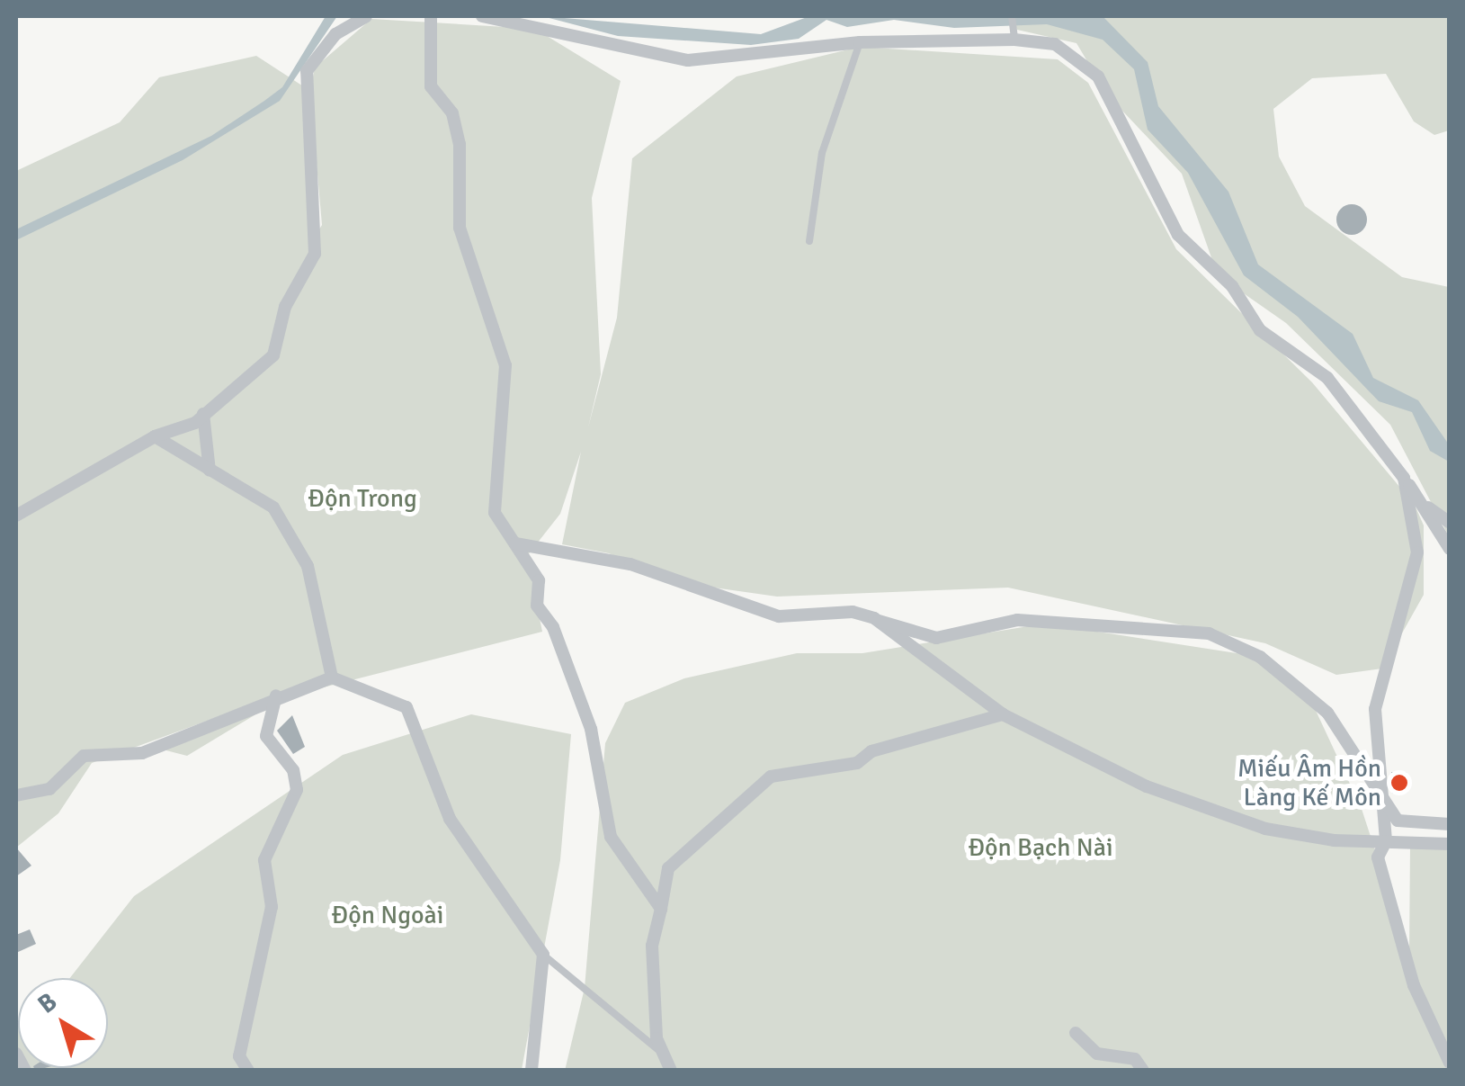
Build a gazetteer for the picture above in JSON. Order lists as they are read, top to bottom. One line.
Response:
{"parks":["Độn Trong","Độn Bạch Nài","Độn Ngoài"],"places":["Miếu Âm Hồn Làng Kế Môn"],"north":"top left"}
